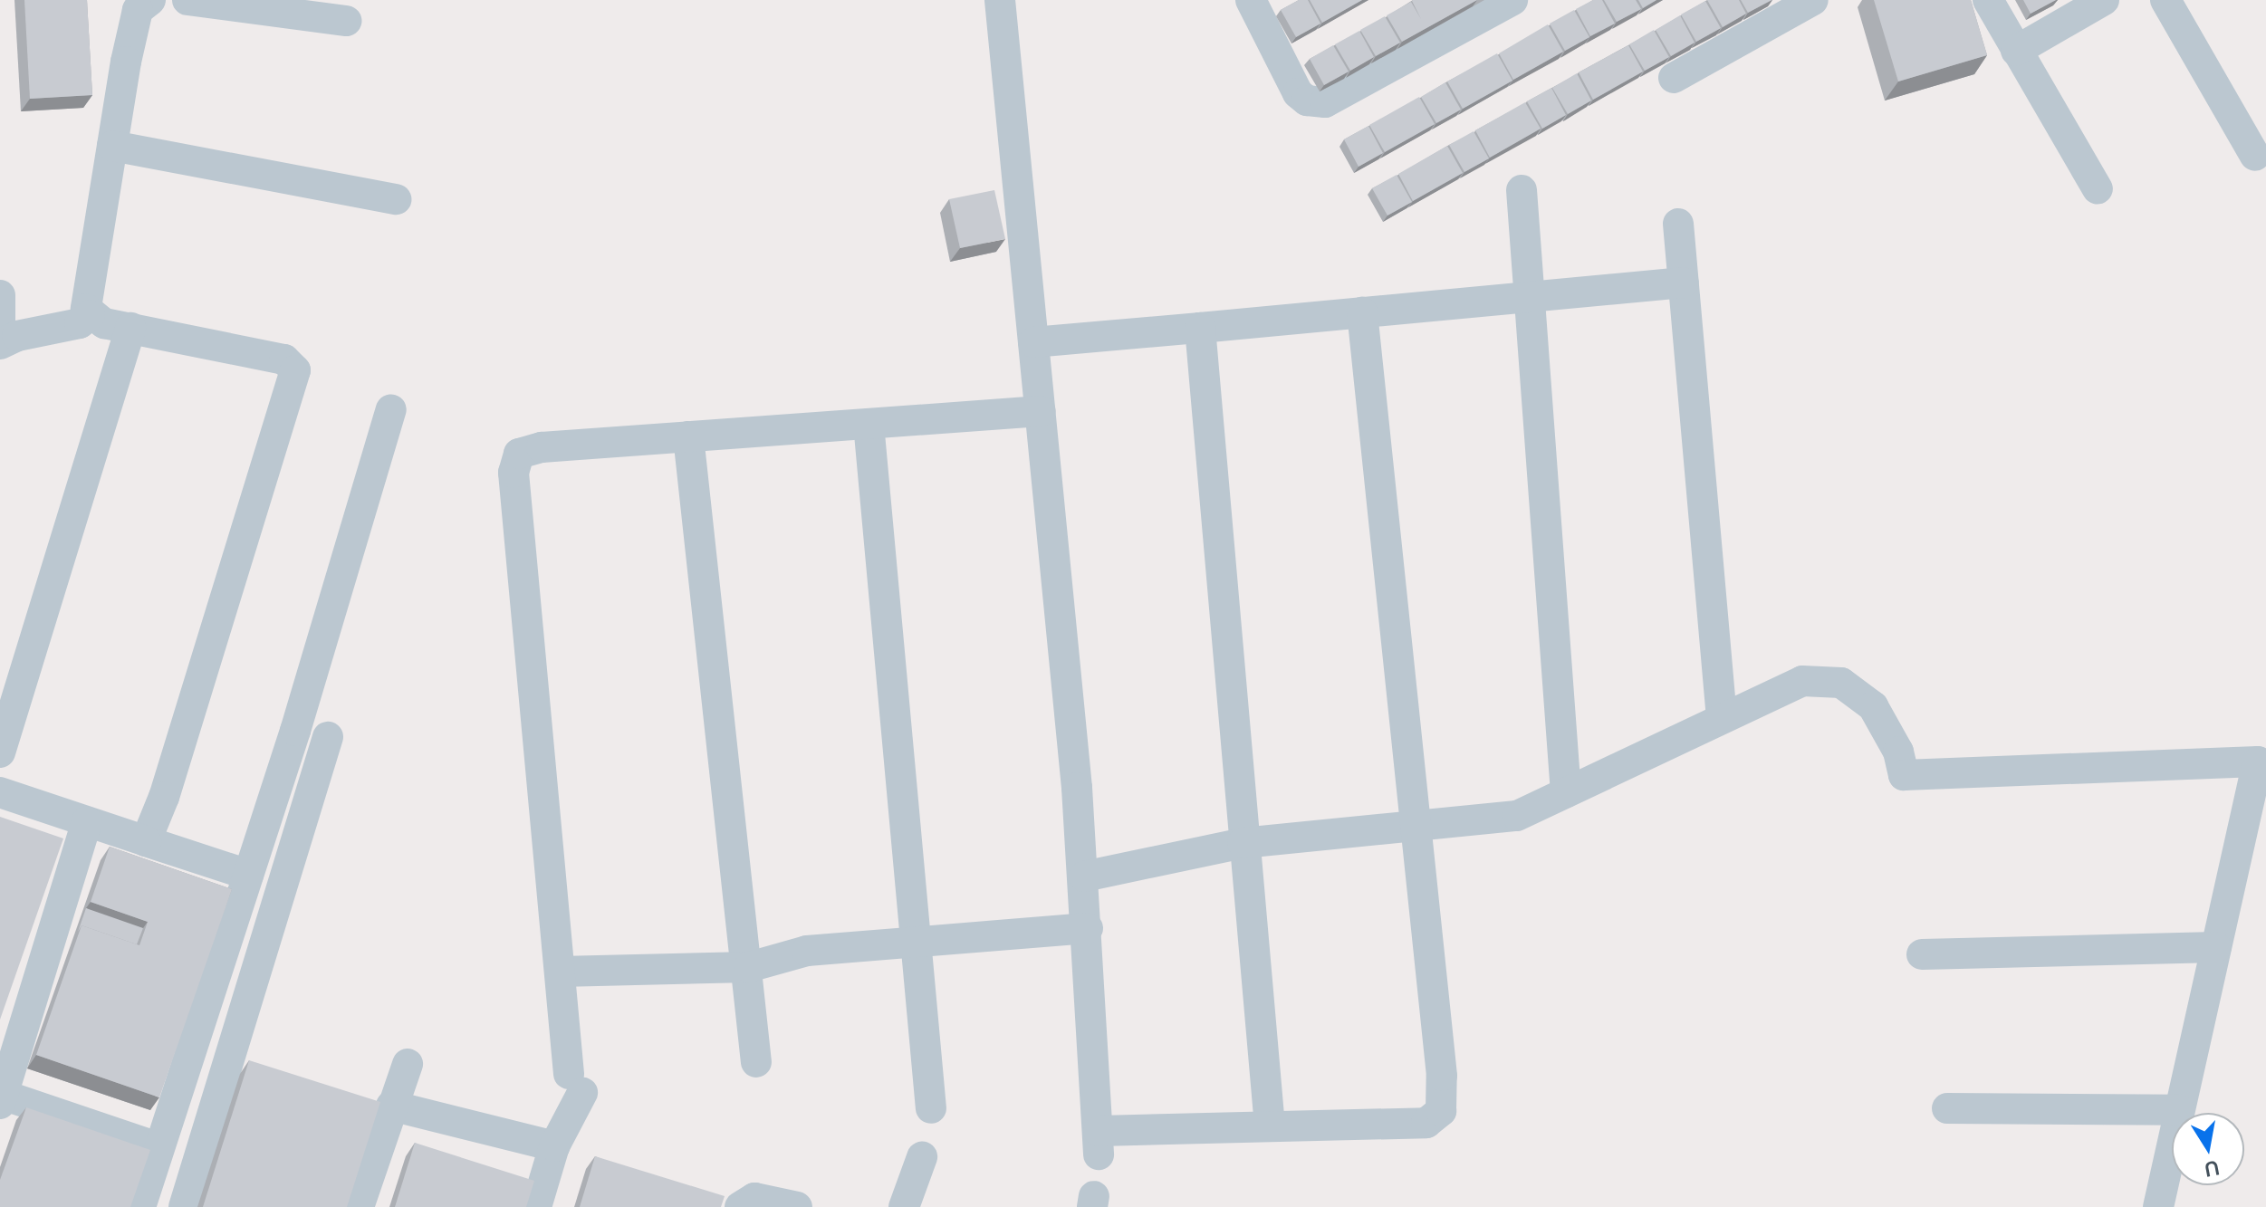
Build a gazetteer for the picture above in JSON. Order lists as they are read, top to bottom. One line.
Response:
{"north":"bottom"}
